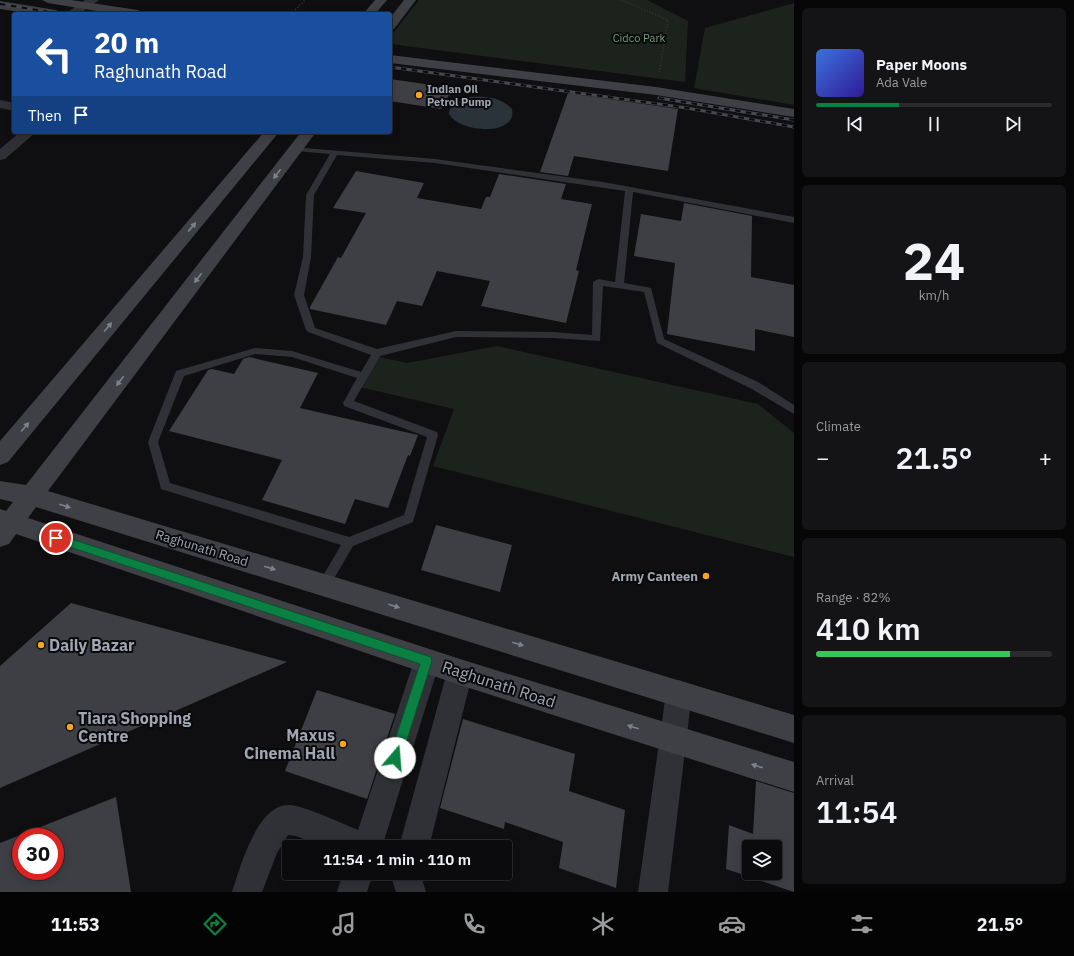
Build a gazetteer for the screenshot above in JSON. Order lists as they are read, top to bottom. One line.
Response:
{"streets":{"main road":["Raghunath Road"]},"parks":["Cidco Park"],"places":["Indian Oil Petrol Pump","Army Canteen","Daily Bazar","Tiara Shopping Centre","Maxus Cinema Hall"],"page":{"turn":["20 m","Raghunath Road"],"song":["Paper Moons","Ada Vale"],"then":"Then","tile":[["24","km/h"],"Climate",["Range · 82%","410 km"],["Arrival","11:54"]],"heat":["−","21.5°","+"],"limit":"30","trip":"11:54 · 1 min · 110 m","tabs":["11:53","21.5°"]}}
